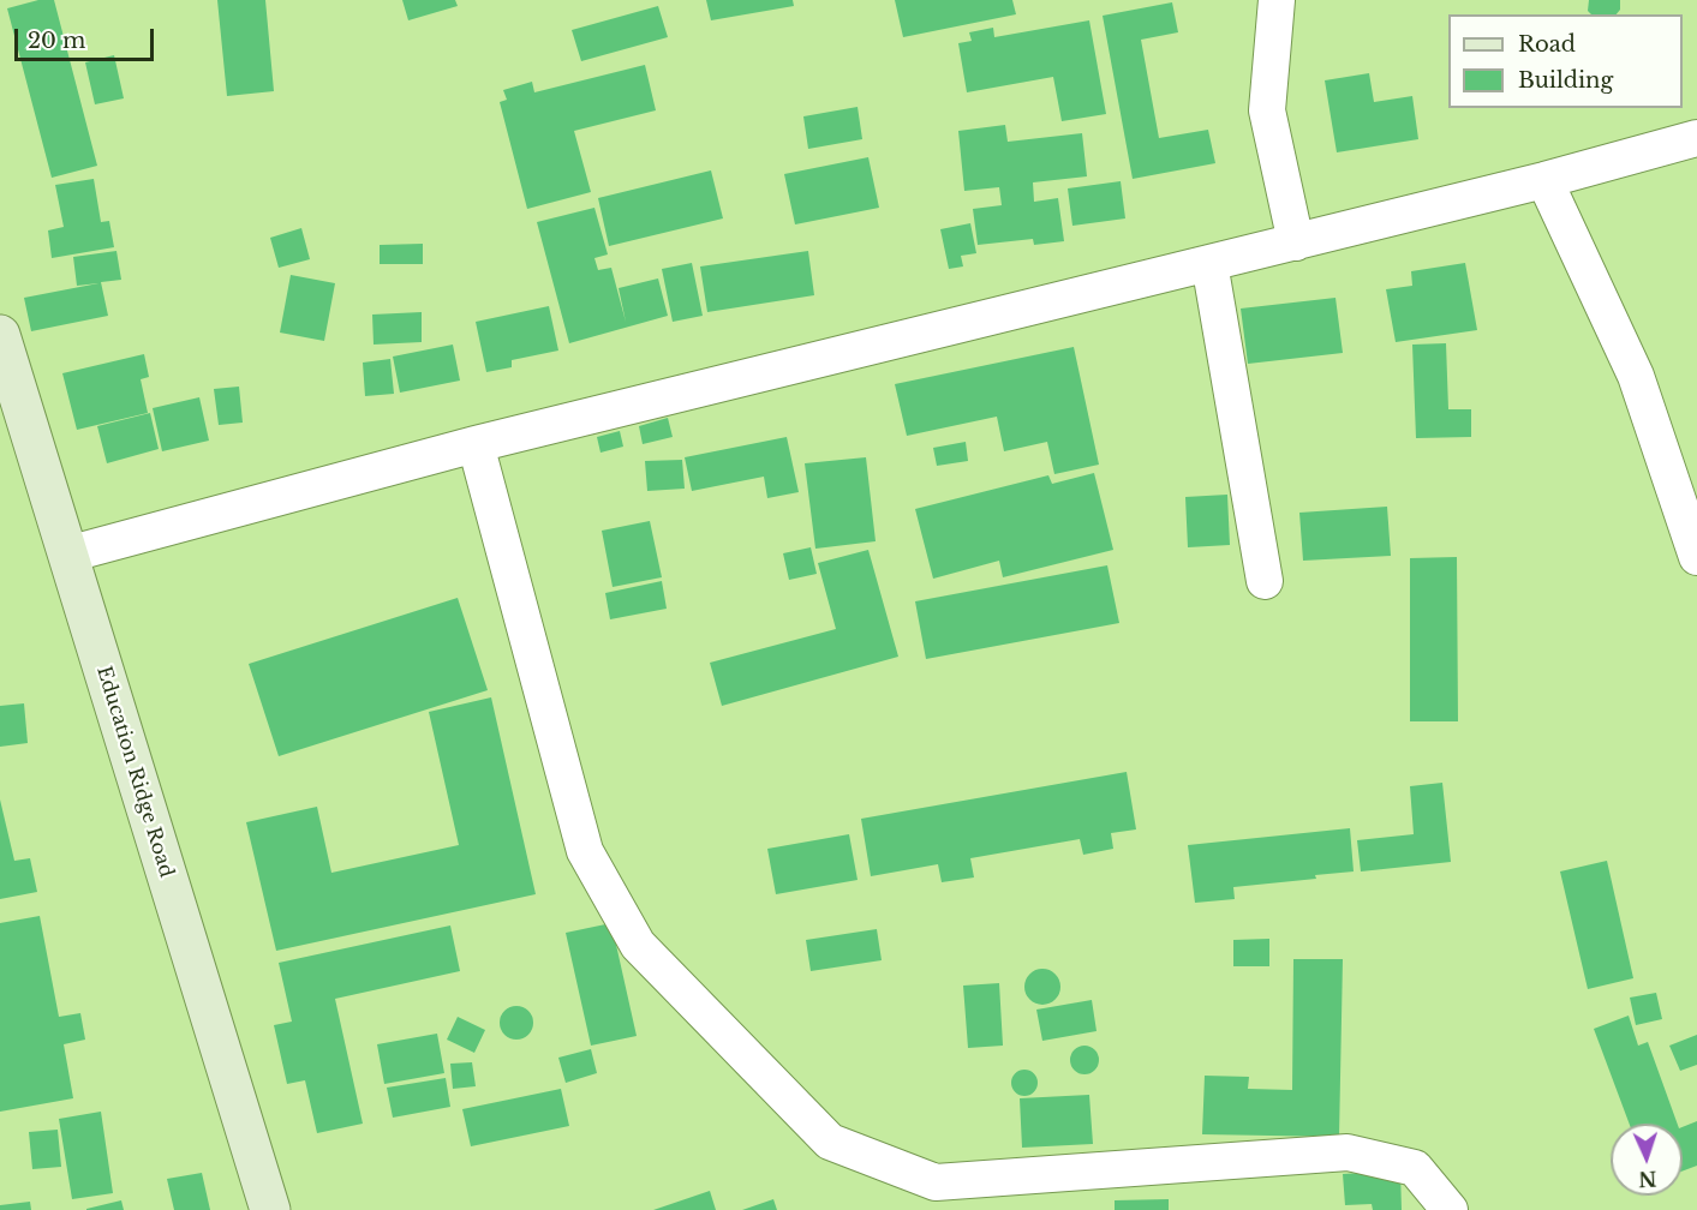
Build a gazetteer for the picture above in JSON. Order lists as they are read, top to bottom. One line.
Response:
{"streets":{"main road":["Education Ridge Road"]},"legend":["Road","Building"],"scale_bar":"20 m","north":"bottom"}
